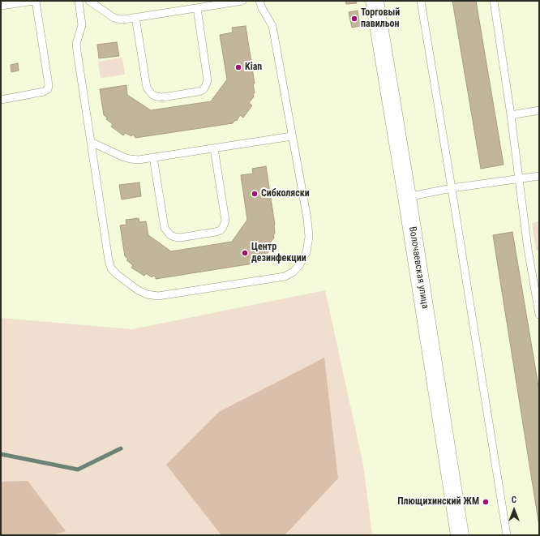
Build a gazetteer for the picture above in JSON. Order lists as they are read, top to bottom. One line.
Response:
{"streets":{"street":["Волочаевская улица"]},"places":["Торговый павильон","Kian","Сибколяски","Центр дезинфекции","Плющихинский ЖМ"],"north":"top"}
